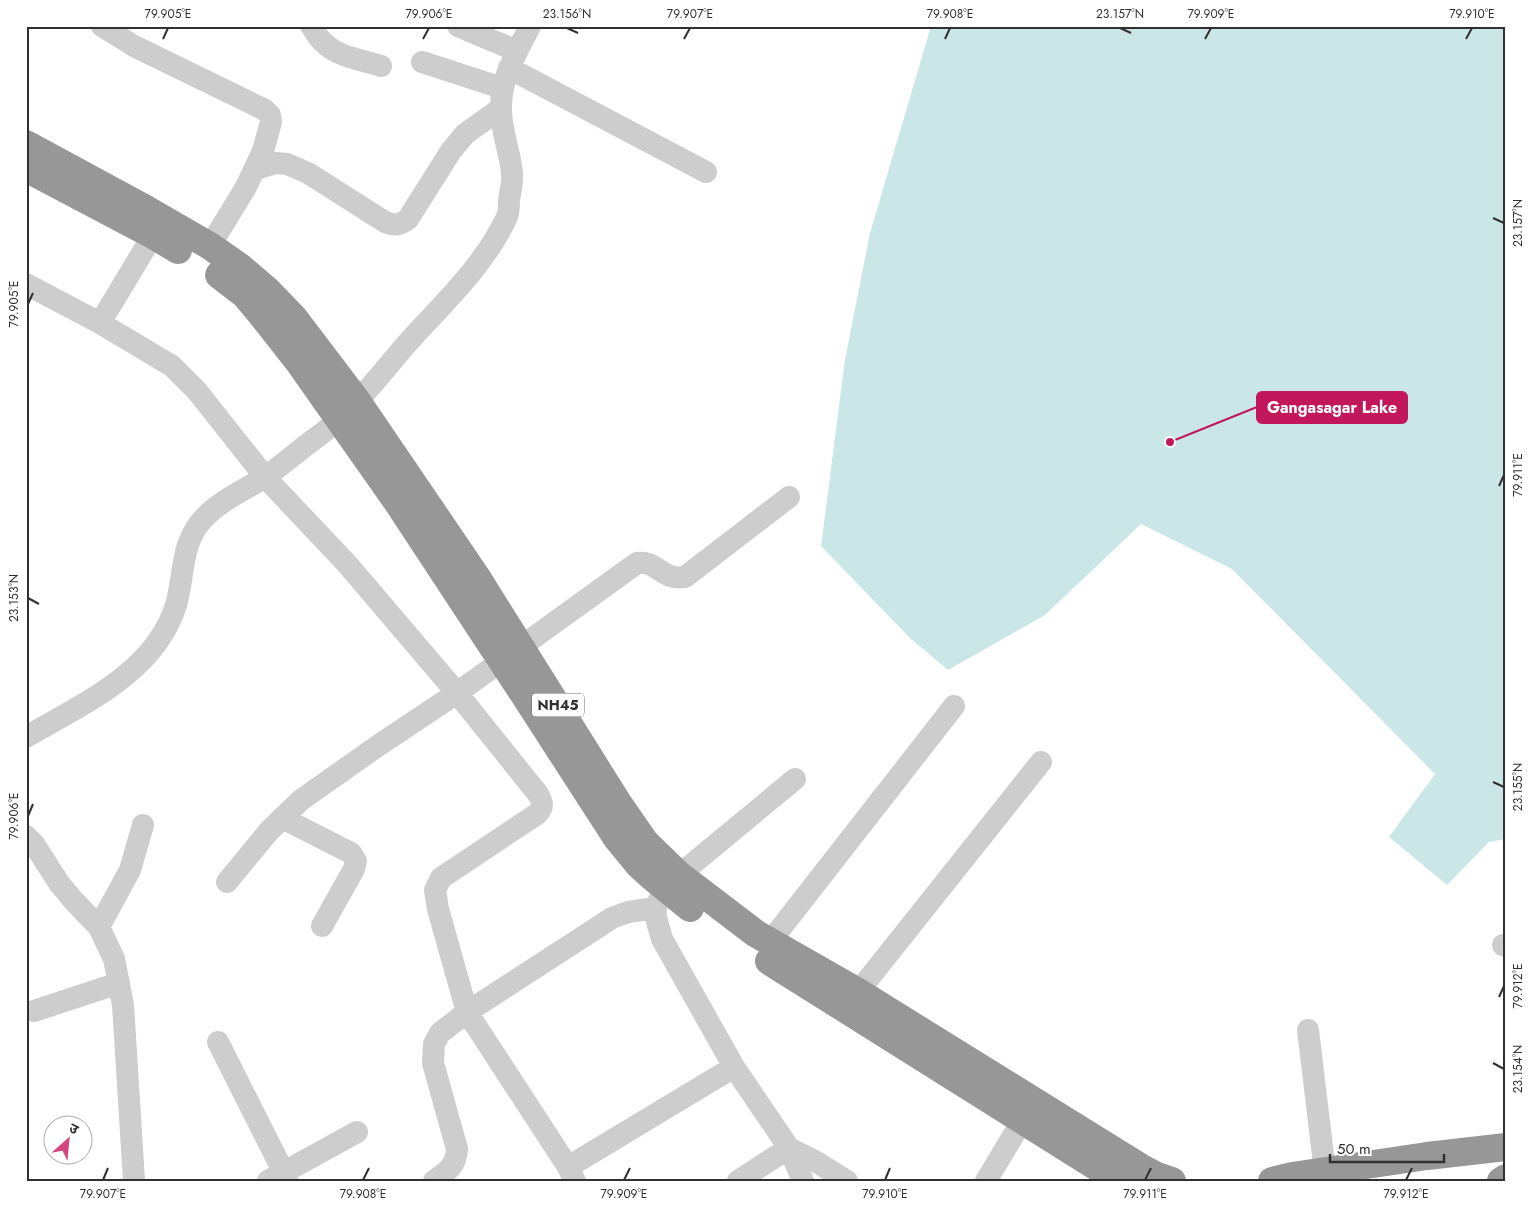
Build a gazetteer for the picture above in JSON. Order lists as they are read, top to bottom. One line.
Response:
{"streets":{"highway":["NH45"]},"places":["Gangasagar Lake"],"scale_bar":"50 m","north":"top right","coordinates":["79.905°E","79.906°E","23.156°N","79.907°E","79.908°E","23.157°N","79.909°E","79.910°E","79.911°E","23.153°N","23.155°N","79.912°E","23.154°N"]}
